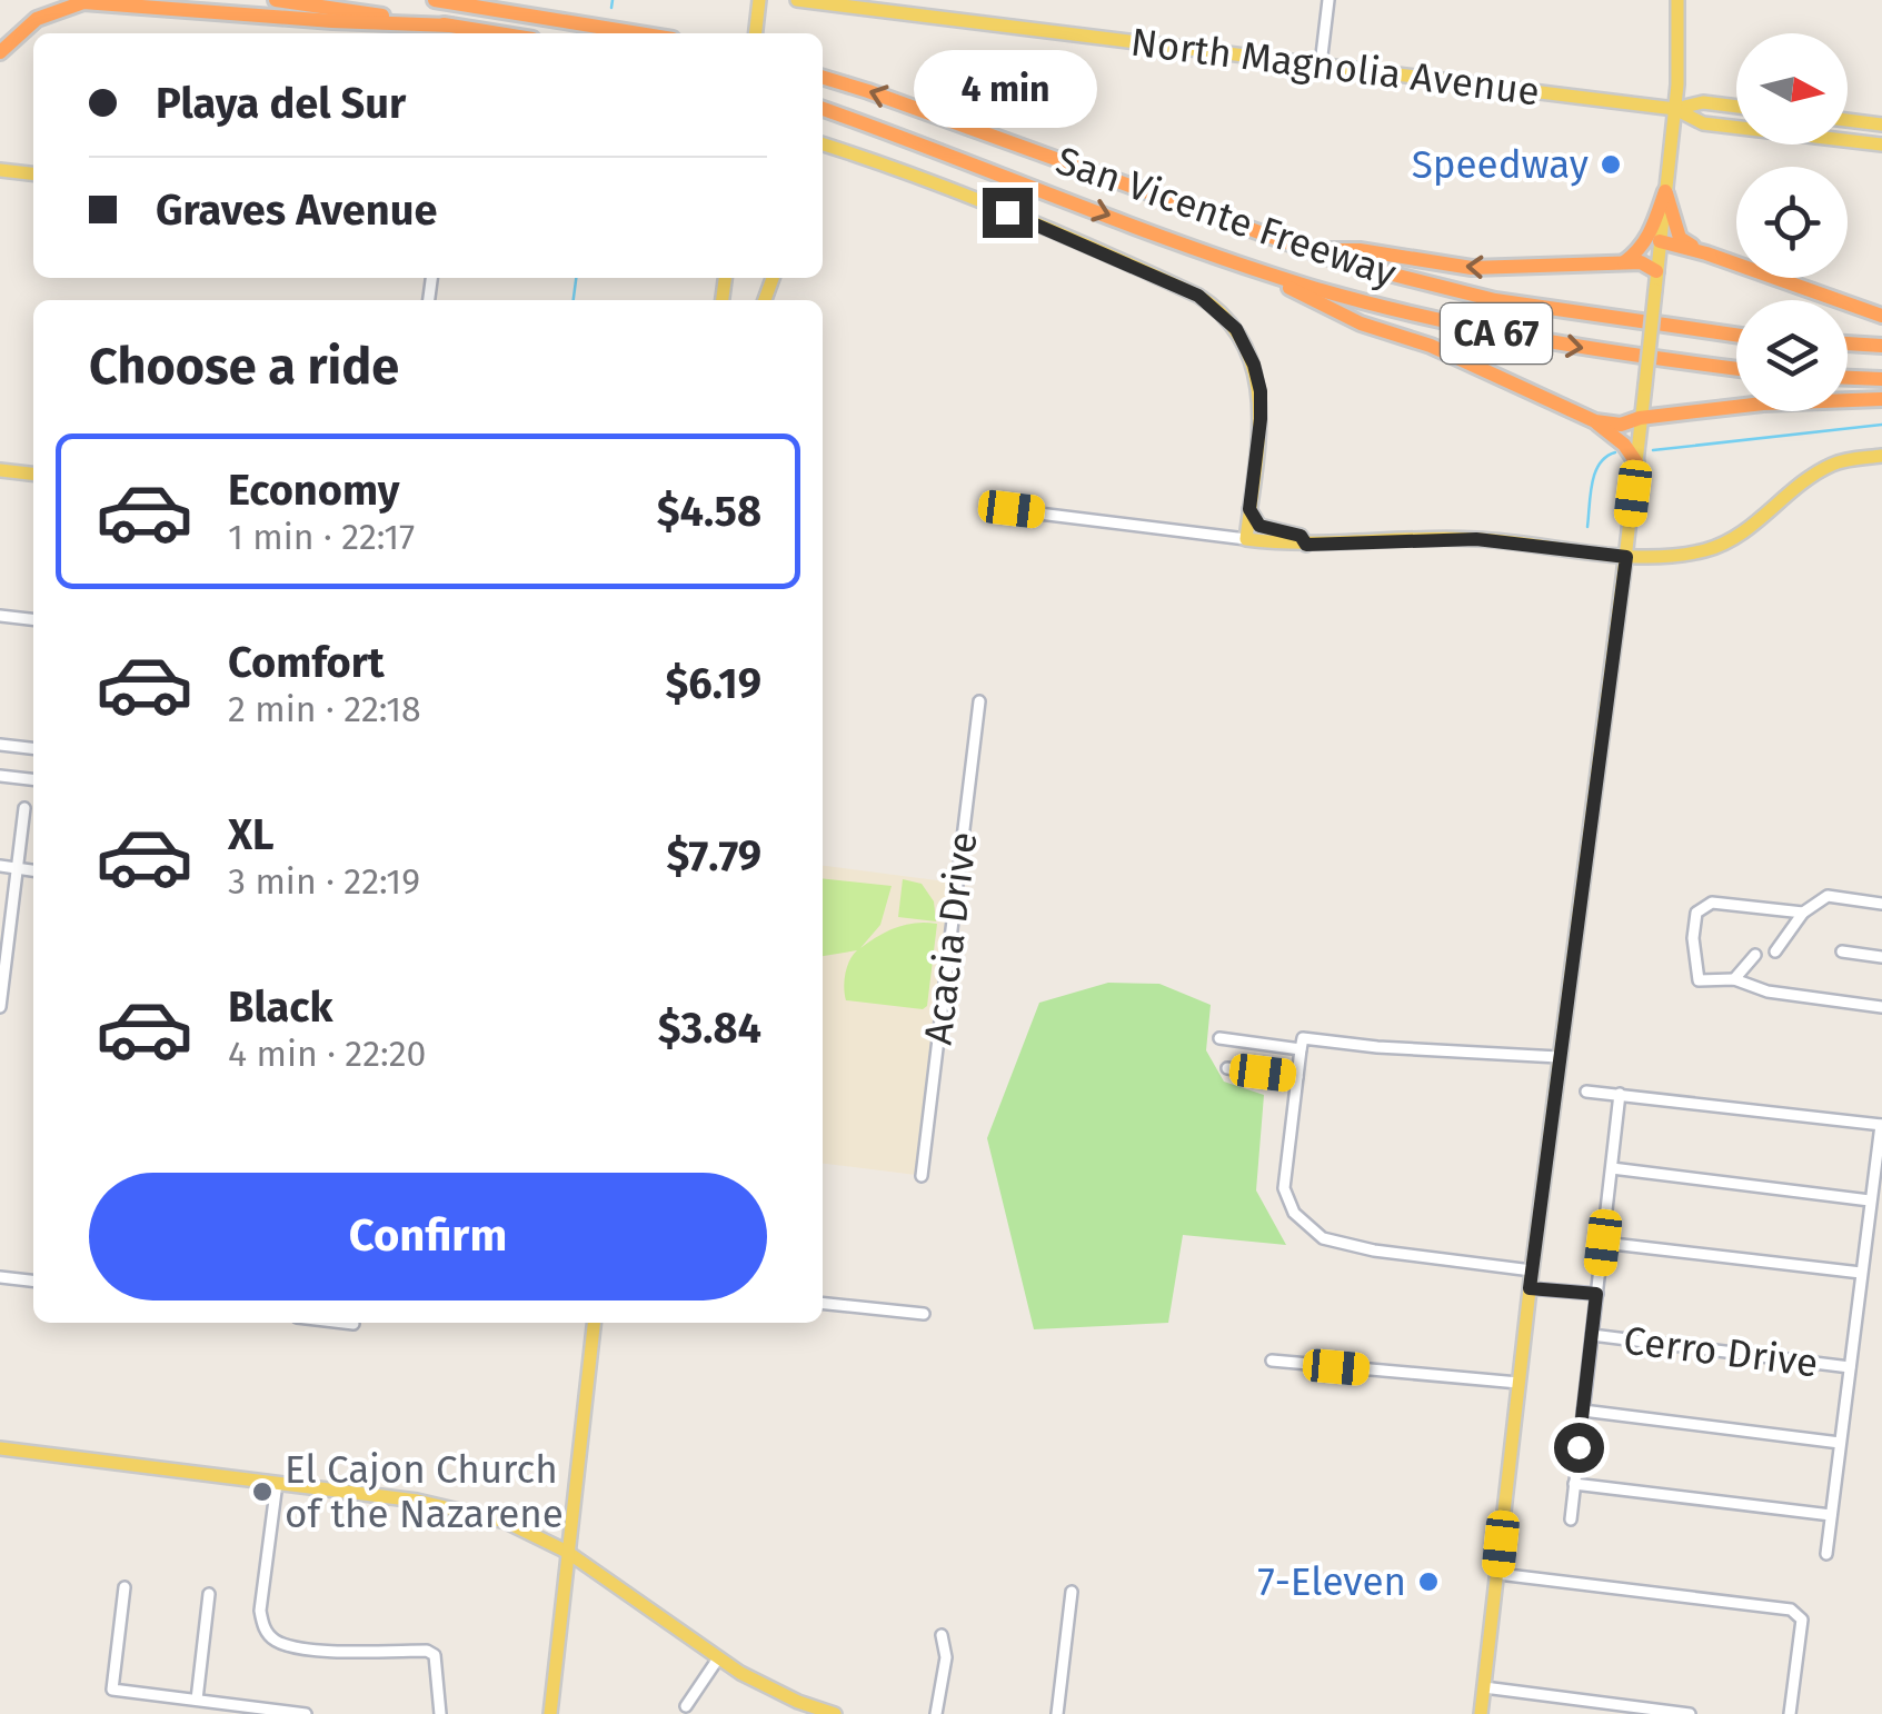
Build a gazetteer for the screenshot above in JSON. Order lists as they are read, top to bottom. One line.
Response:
{"streets":{"highway":["San Vicente Freeway","CA 67"],"main road":["North Magnolia Avenue"],"street":["Acacia Drive","Cerro Drive"]},"places":["Speedway","El Cajon Church of the Nazarene","7-Eleven"],"north":"right","page":{"banner":["Playa del Sur","Graves Avenue"],"bubble":"4 min","heading":"Choose a ride","list":[{"name":"Economy","note":"1 min · 22:17","value":"$4.58"},{"name":"Comfort","note":"2 min · 22:18","value":"$6.19"},{"name":"XL","note":"3 min · 22:19","value":"$7.79"},{"name":"Black","note":"4 min · 22:20","value":"$3.84"}],"buttons":"Confirm"}}
